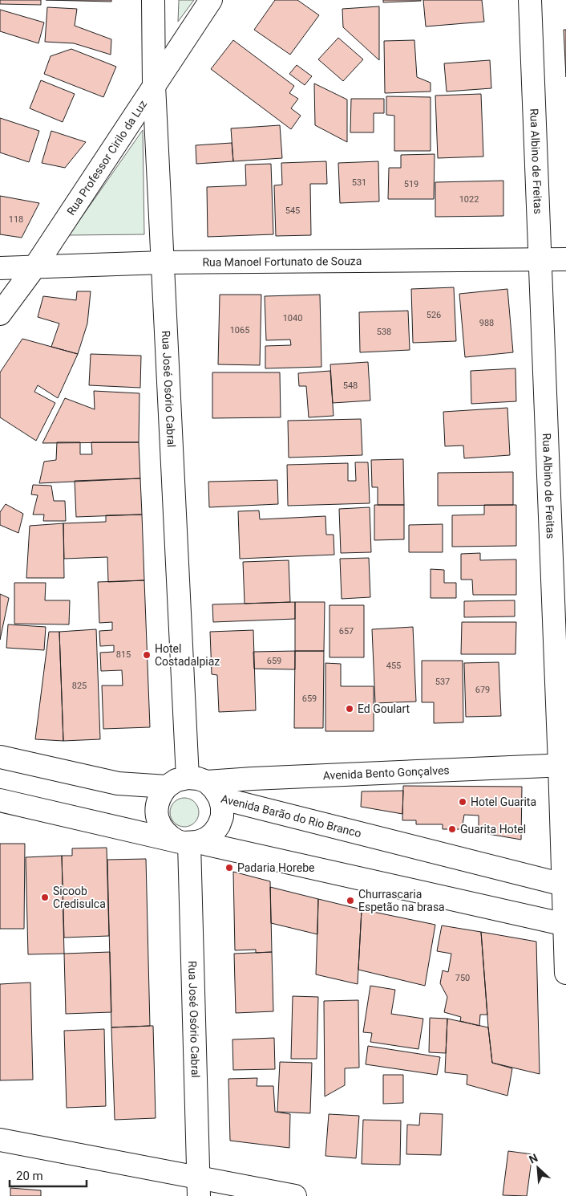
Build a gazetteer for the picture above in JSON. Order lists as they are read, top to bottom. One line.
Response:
{"streets":{"street":["Rua Professor Cirilo da Luz","Rua Albino de Freitas","Rua Manoel Fortunato de Souza","Rua José Osório Cabral","Avenida Bento Gonçalves","Avenida Barão do Rio Branco"]},"crossings":[["Rua Professor Cirilo da Luz","Rua Manoel Fortunato de Souza"],["Rua Professor Cirilo da Luz","Rua José Osório Cabral"],["Rua Albino de Freitas","Rua Manoel Fortunato de Souza"],["Rua Albino de Freitas","Avenida Bento Gonçalves"],["Rua Albino de Freitas","Avenida Barão do Rio Branco"],["Rua Manoel Fortunato de Souza","Rua José Osório Cabral"],["Rua José Osório Cabral","Avenida Bento Gonçalves"],["Rua José Osório Cabral","Avenida Barão do Rio Branco"],["Avenida Bento Gonçalves","Avenida Barão do Rio Branco"]],"places":["Hotel Costadalpiaz","Ed Goulart","Hotel Guarita","Guarita Hotel","Padaria Horebe","Sicoob Credisulca","Churrascaria Espetão na brasa"],"house_numbers":["531","519","1022","545","118","526","1040","988","1065","538","548","657","815","659","455","537","825","679","659","750"],"scale_bar":"20 m","north":"top left"}
